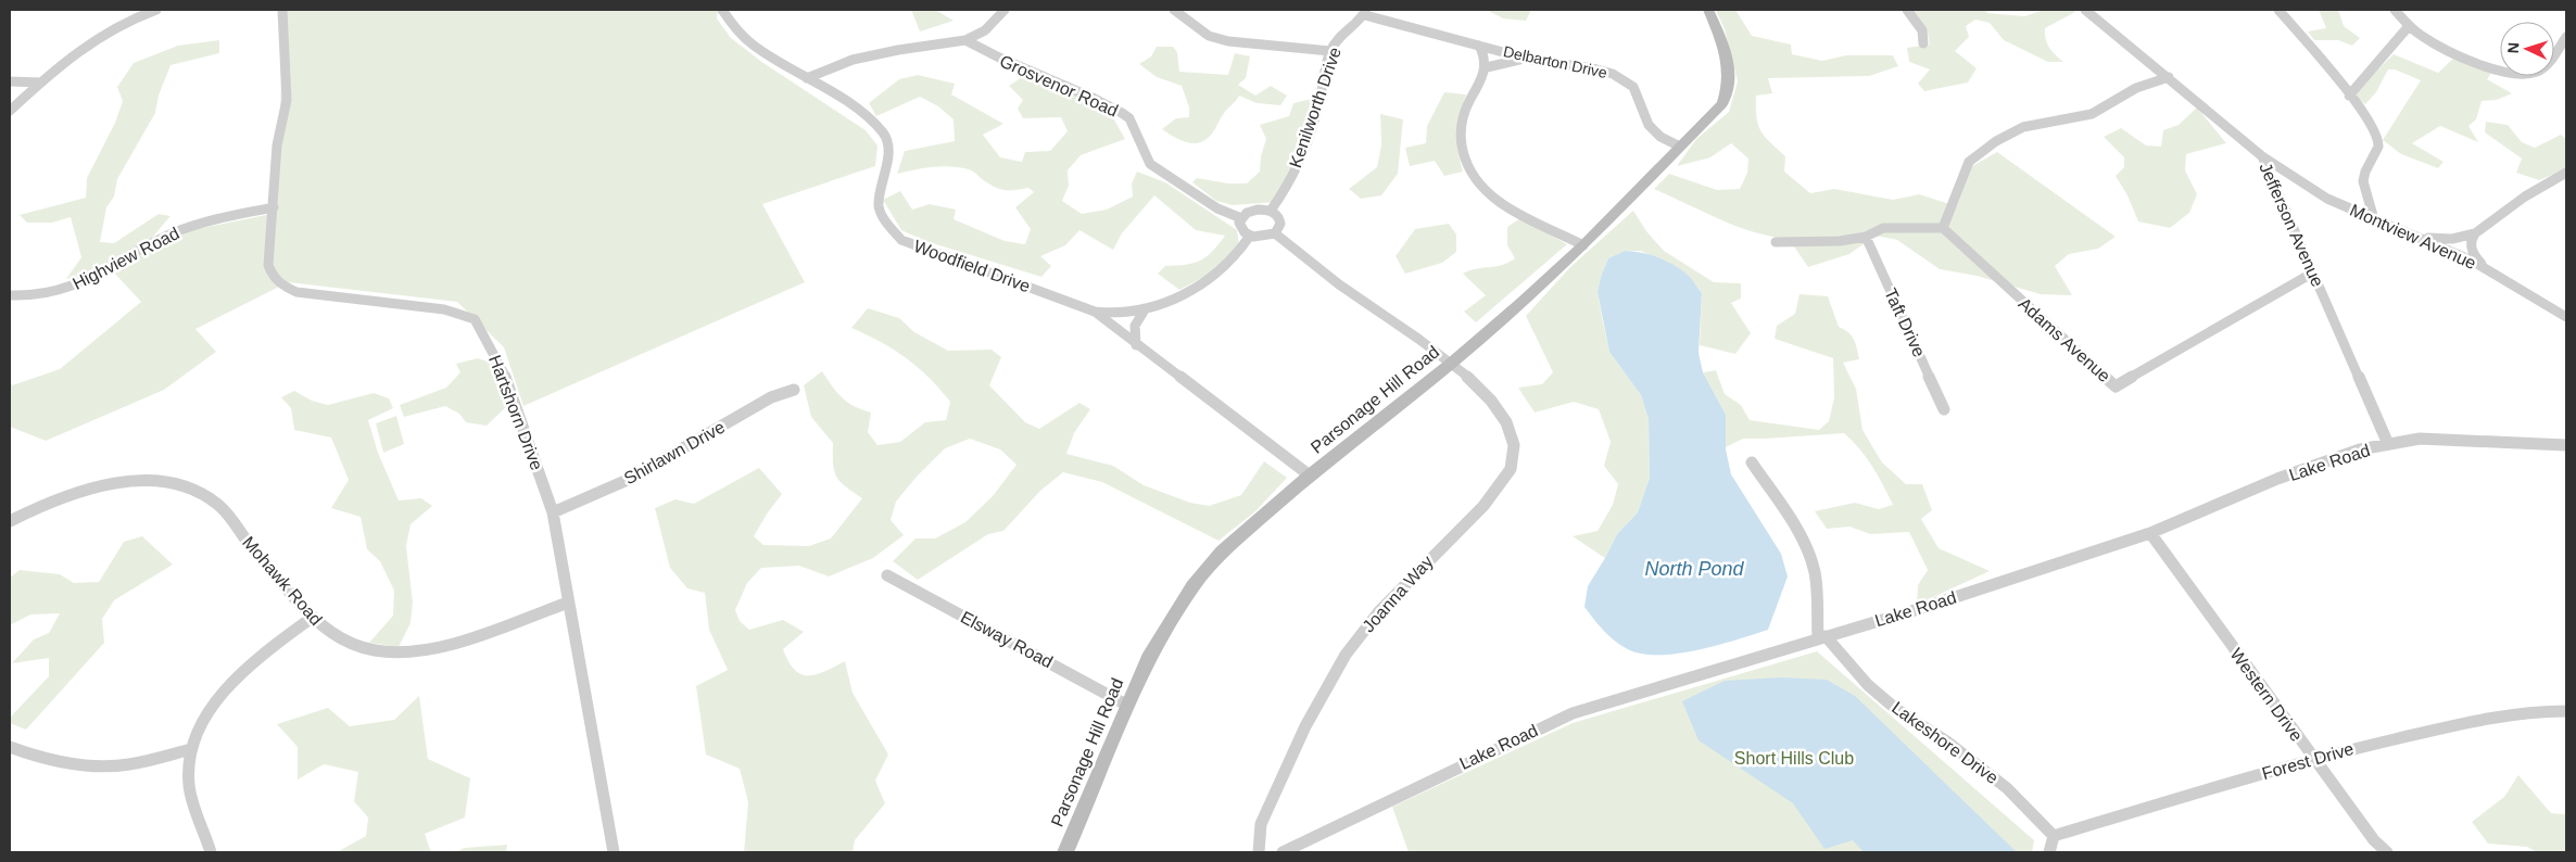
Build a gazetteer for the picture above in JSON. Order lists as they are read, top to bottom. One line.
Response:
{"streets":{"street":["Delbarton Drive","Grosvenor Road","Kenilworth Drive","Jefferson Avenue","Montview Avenue","Highview Road","Woodfield Drive","Taft Drive","Adams Avenue","Parsonage Hill Road","Hartshorn Drive","Shirlawn Drive","Lake Road","Mohawk Road","Joanna Way","Elsway Road","Western Drive","Lakeshore Drive","Forest Drive"]},"crossings":[["Delbarton Drive","Kenilworth Drive"],["Delbarton Drive","Parsonage Hill Road"],["Grosvenor Road","Kenilworth Drive"],["Jefferson Avenue","Montview Avenue"],["Jefferson Avenue","Adams Avenue"],["Jefferson Avenue","Lake Road"],["Highview Road","Hartshorn Drive"],["Woodfield Drive","Parsonage Hill Road"],["Parsonage Hill Road","Joanna Way"],["Parsonage Hill Road","Elsway Road"],["Hartshorn Drive","Shirlawn Drive"],["Hartshorn Drive","Mohawk Road"],["Lake Road","Western Drive"],["Lake Road","Lakeshore Drive"],["Western Drive","Forest Drive"],["Lakeshore Drive","Forest Drive"]],"water":["North Pond"],"parks":["Short Hills Club"],"north":"left"}
